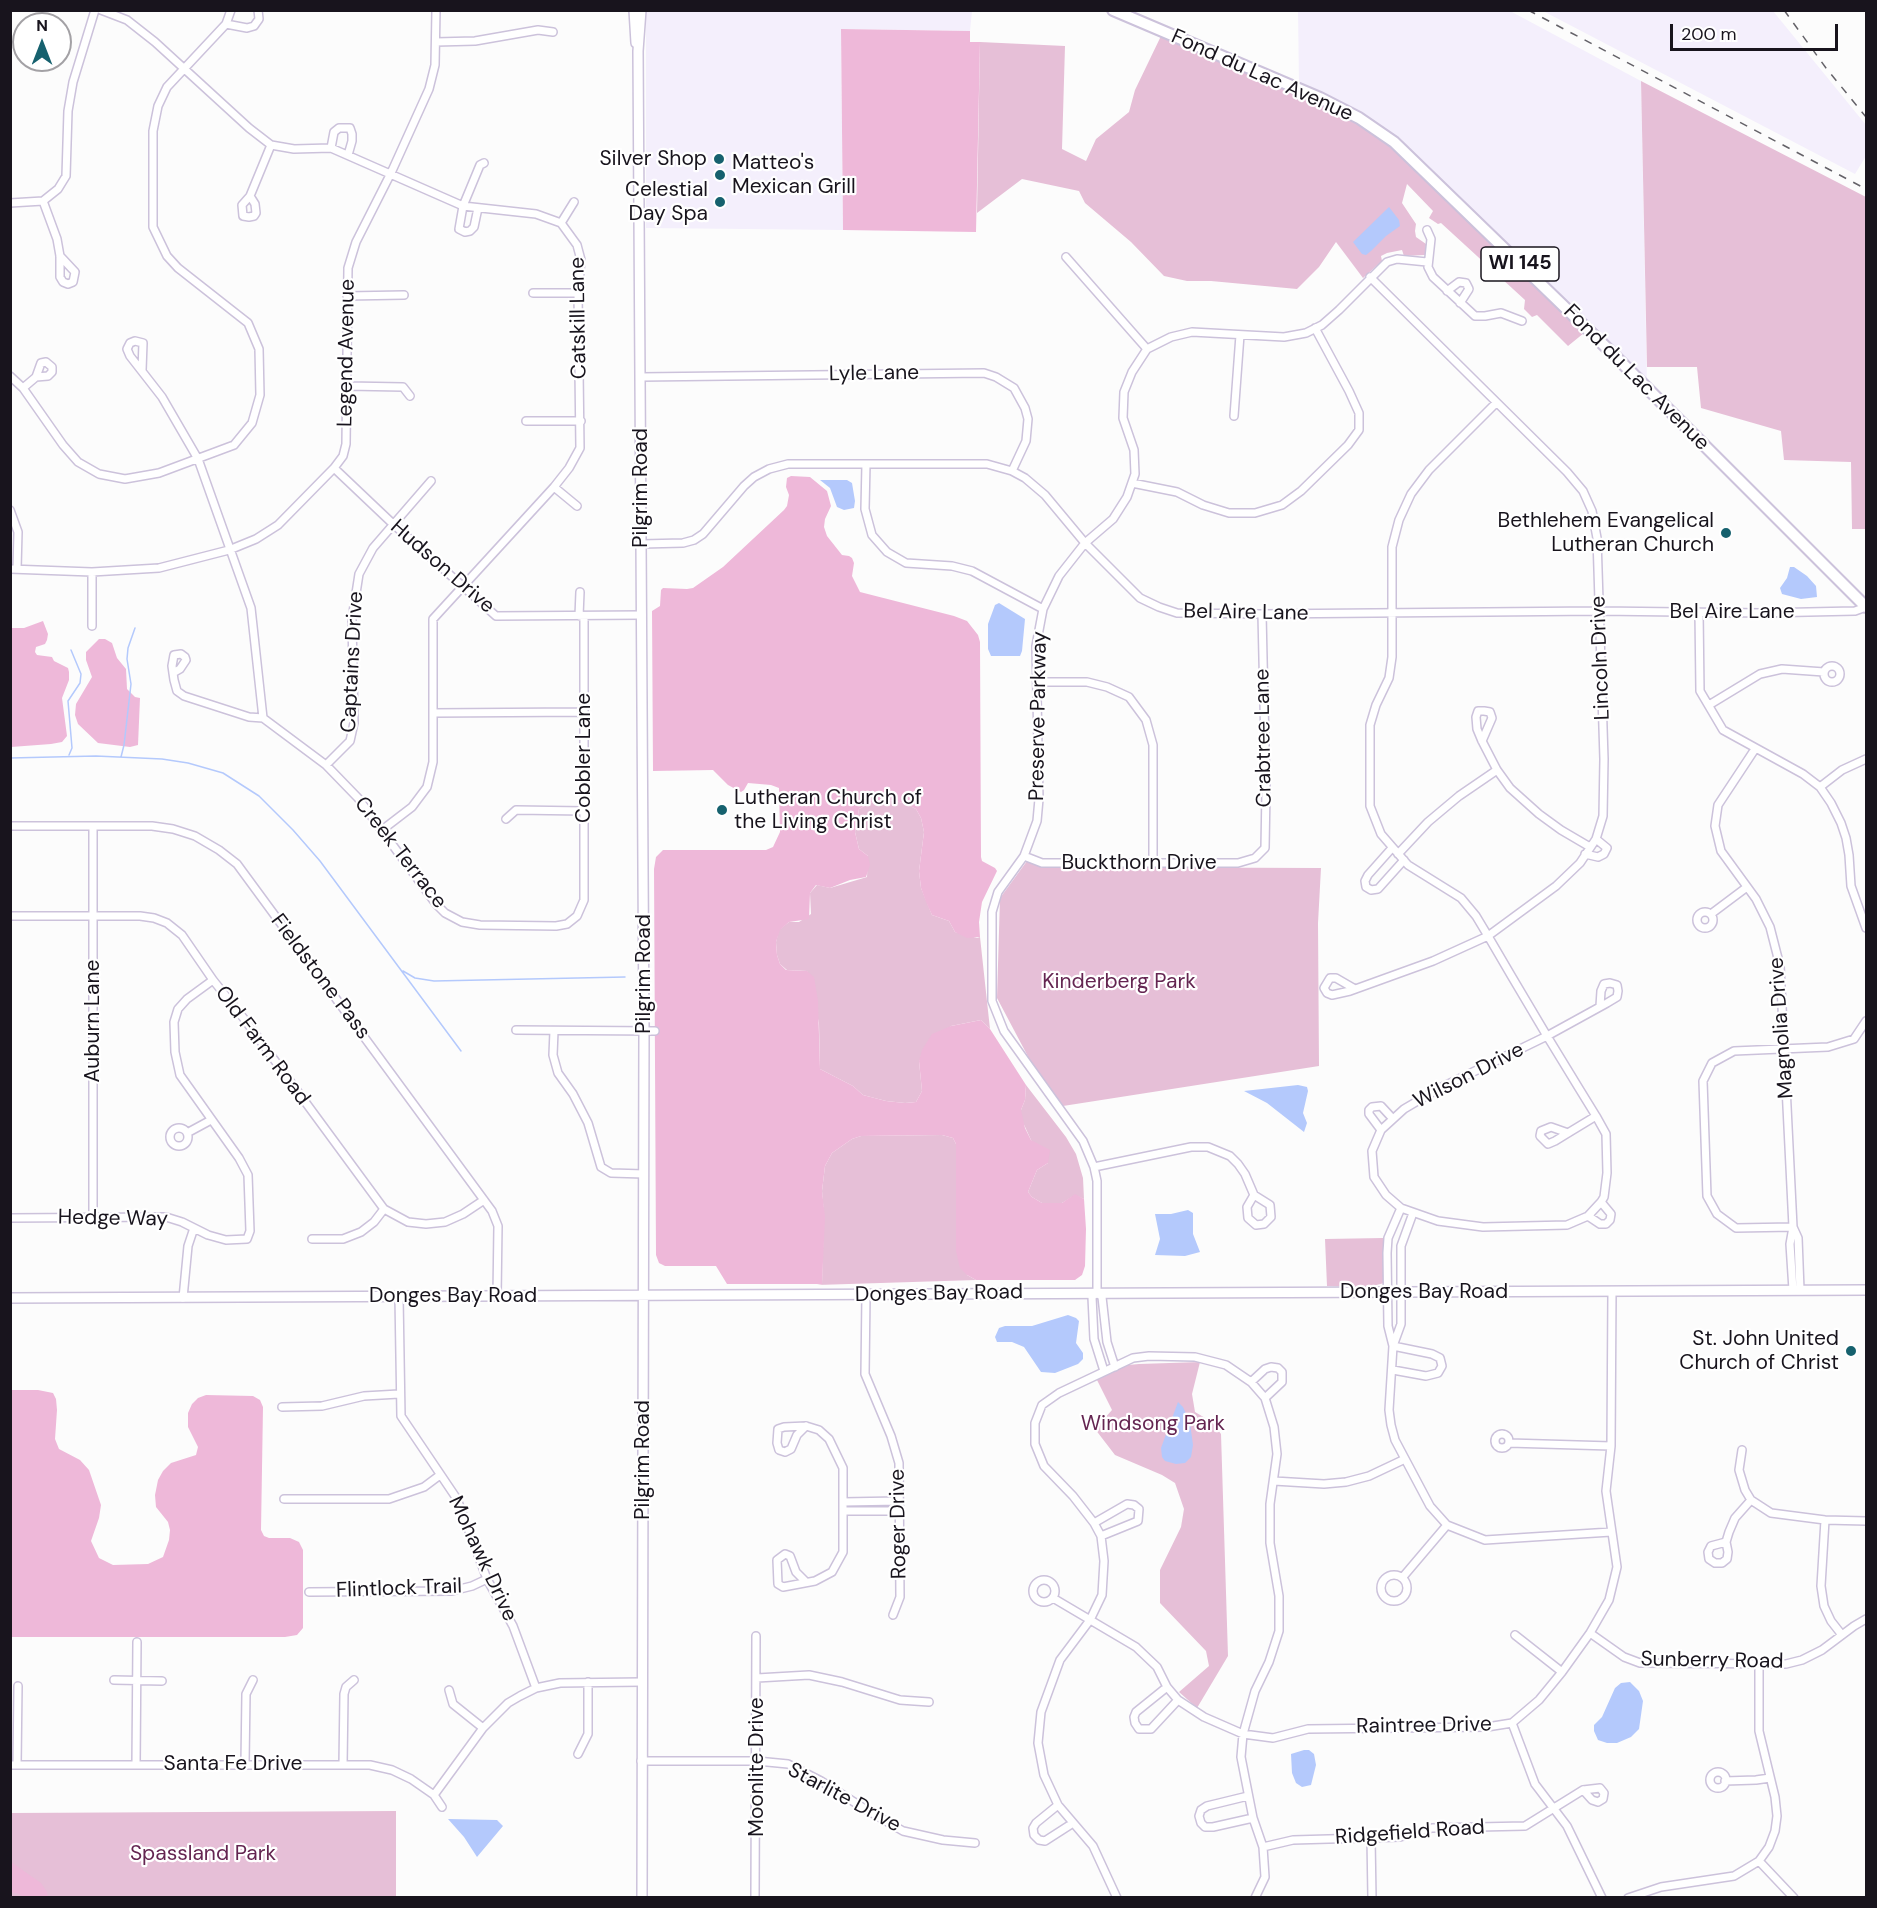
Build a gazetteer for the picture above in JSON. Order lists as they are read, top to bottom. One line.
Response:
{"streets":{"main road":["Fond du Lac Avenue","WI 145"],"street":["Catskill Lane","Legend Avenue","Lyle Lane","Pilgrim Road","Hudson Drive","Bel Aire Lane","Lincoln Drive","Captains Drive","Preserve Parkway","Crabtree Lane","Cobbler Lane","Creek Terrace","Buckthorn Drive","Fieldstone Pass","Auburn Lane","Magnolia Drive","Old Farm Road","Wilson Drive","Hedge Way","Donges Bay Road","Roger Drive","Mohawk Drive","Flintlock Trail","Sunberry Road","Raintree Drive","Santa Fe Drive","Moonlite Drive","Starlite Drive","Ridgefield Road"]},"crossings":[["Fond du Lac Avenue","Bel Aire Lane"],["Catskill Lane","Hudson Drive"],["Catskill Lane","Creek Terrace"],["Legend Avenue","Hudson Drive"],["Lyle Lane","Pilgrim Road"],["Lyle Lane","Bel Aire Lane"],["Pilgrim Road","Hudson Drive"],["Pilgrim Road","Bel Aire Lane"],["Pilgrim Road","Donges Bay Road"],["Pilgrim Road","Starlite Drive"],["Hudson Drive","Captains Drive"],["Hudson Drive","Cobbler Lane"],["Bel Aire Lane","Lincoln Drive"],["Bel Aire Lane","Preserve Parkway"],["Bel Aire Lane","Crabtree Lane"],["Captains Drive","Creek Terrace"],["Preserve Parkway","Buckthorn Drive"],["Preserve Parkway","Donges Bay Road"],["Crabtree Lane","Buckthorn Drive"],["Cobbler Lane","Creek Terrace"],["Fieldstone Pass","Auburn Lane"],["Fieldstone Pass","Old Farm Road"],["Fieldstone Pass","Donges Bay Road"],["Auburn Lane","Old Farm Road"],["Auburn Lane","Hedge Way"],["Magnolia Drive","Donges Bay Road"],["Donges Bay Road","Roger Drive"],["Donges Bay Road","Mohawk Drive"],["Donges Bay Road","Raintree Drive"],["Mohawk Drive","Flintlock Trail"],["Sunberry Road","Raintree Drive"],["Moonlite Drive","Starlite Drive"]],"parks":["Kinderberg Park","Windsong Park","Spassland Park"],"places":["Silver Shop","Matteo's Mexican Grill","Celestial Day Spa","Bethlehem Evangelical Lutheran Church","Lutheran Church of the Living Christ","St. John United Church of Christ"],"scale_bar":"200 m","north":"top"}
